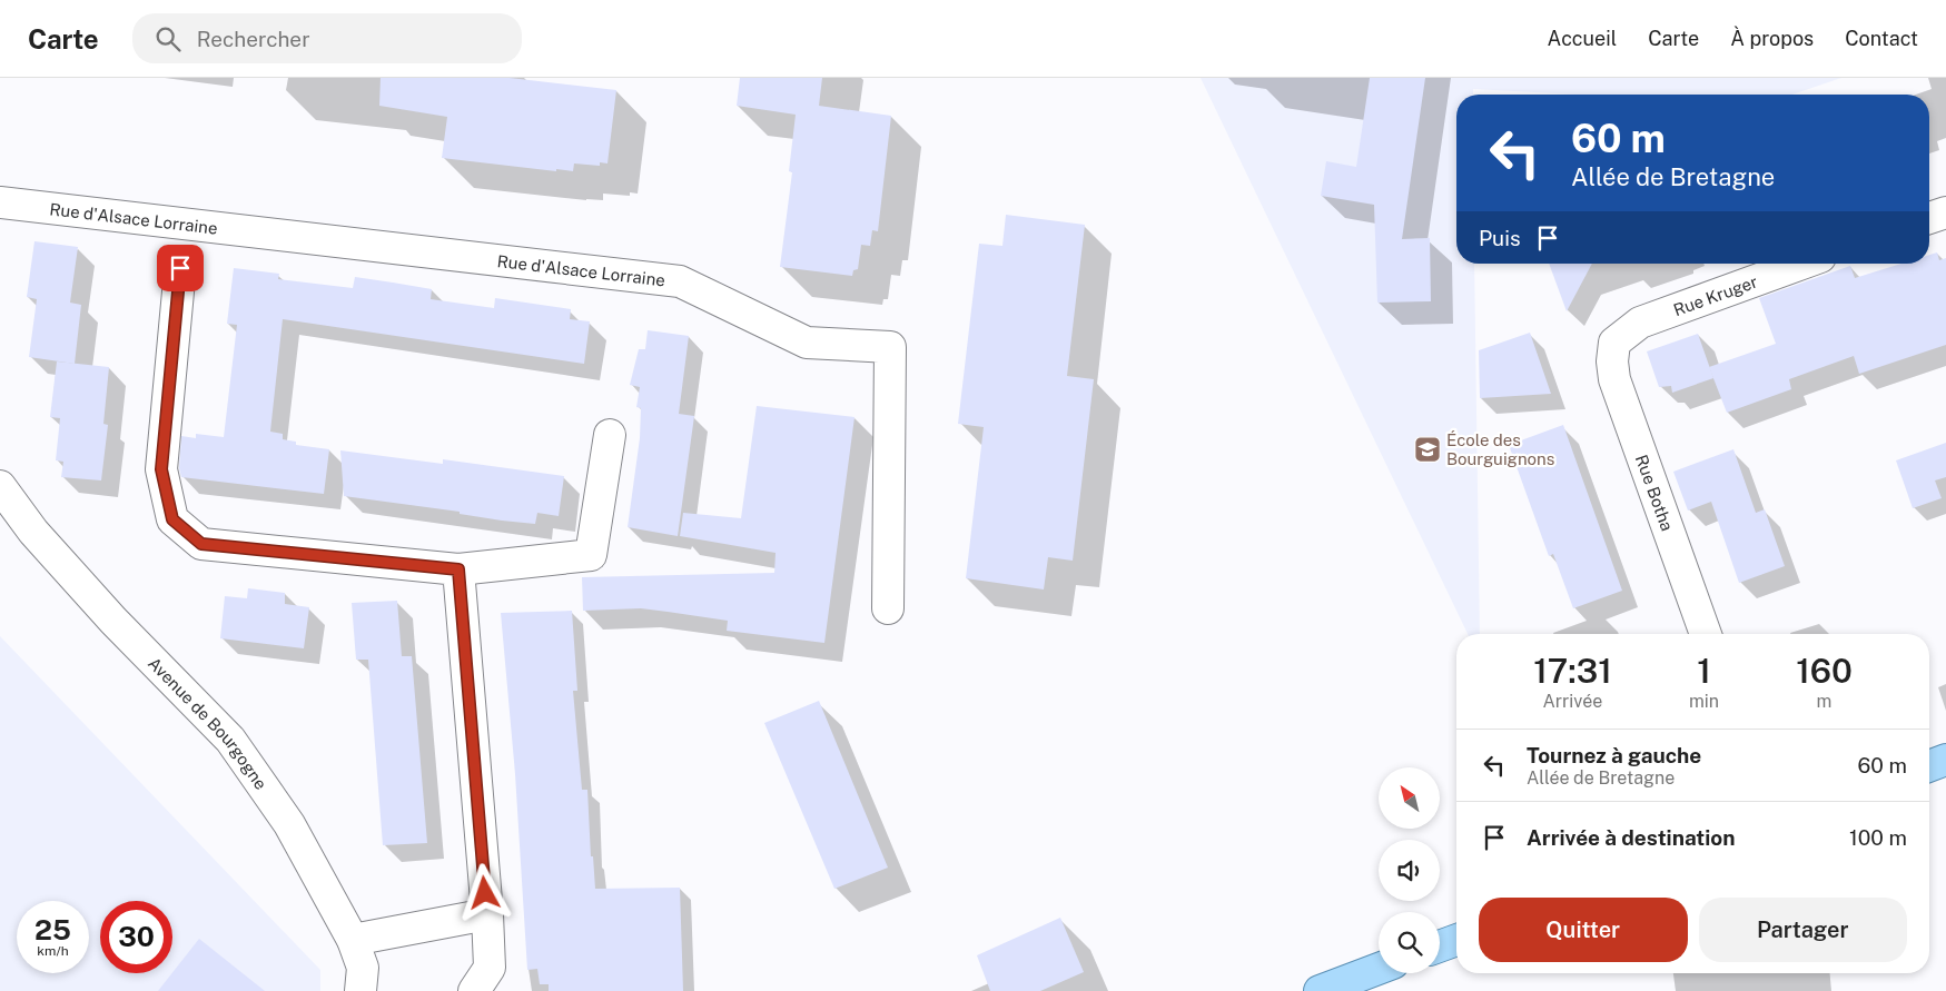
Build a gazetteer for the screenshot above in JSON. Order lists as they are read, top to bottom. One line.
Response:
{"streets":{"street":["Rue d'Alsace Lorraine","Rue Kruger","Rue Botha","Avenue de Bourgogne"]},"crossings":[["Rue Kruger","Rue Botha"]],"places":{"school or university":["École des Bourguignons"]},"north":"top left","page":{"header":"Carte","search":"Rechercher","nav":["Accueil","Carte","À propos","Contact"],"turn":["60 m","Allée de Bretagne"],"then":"Puis","eta":["17:31","Arrivée","1","min","160","m"],"list":[{"name":"Tournez à gauche","note":"Allée de Bretagne","value":"60 m"},{"name":"Arrivée à destination","value":"100 m"}],"buttons":["Quitter","Partager"],"speed":"25 km/h","limit":"30"}}
